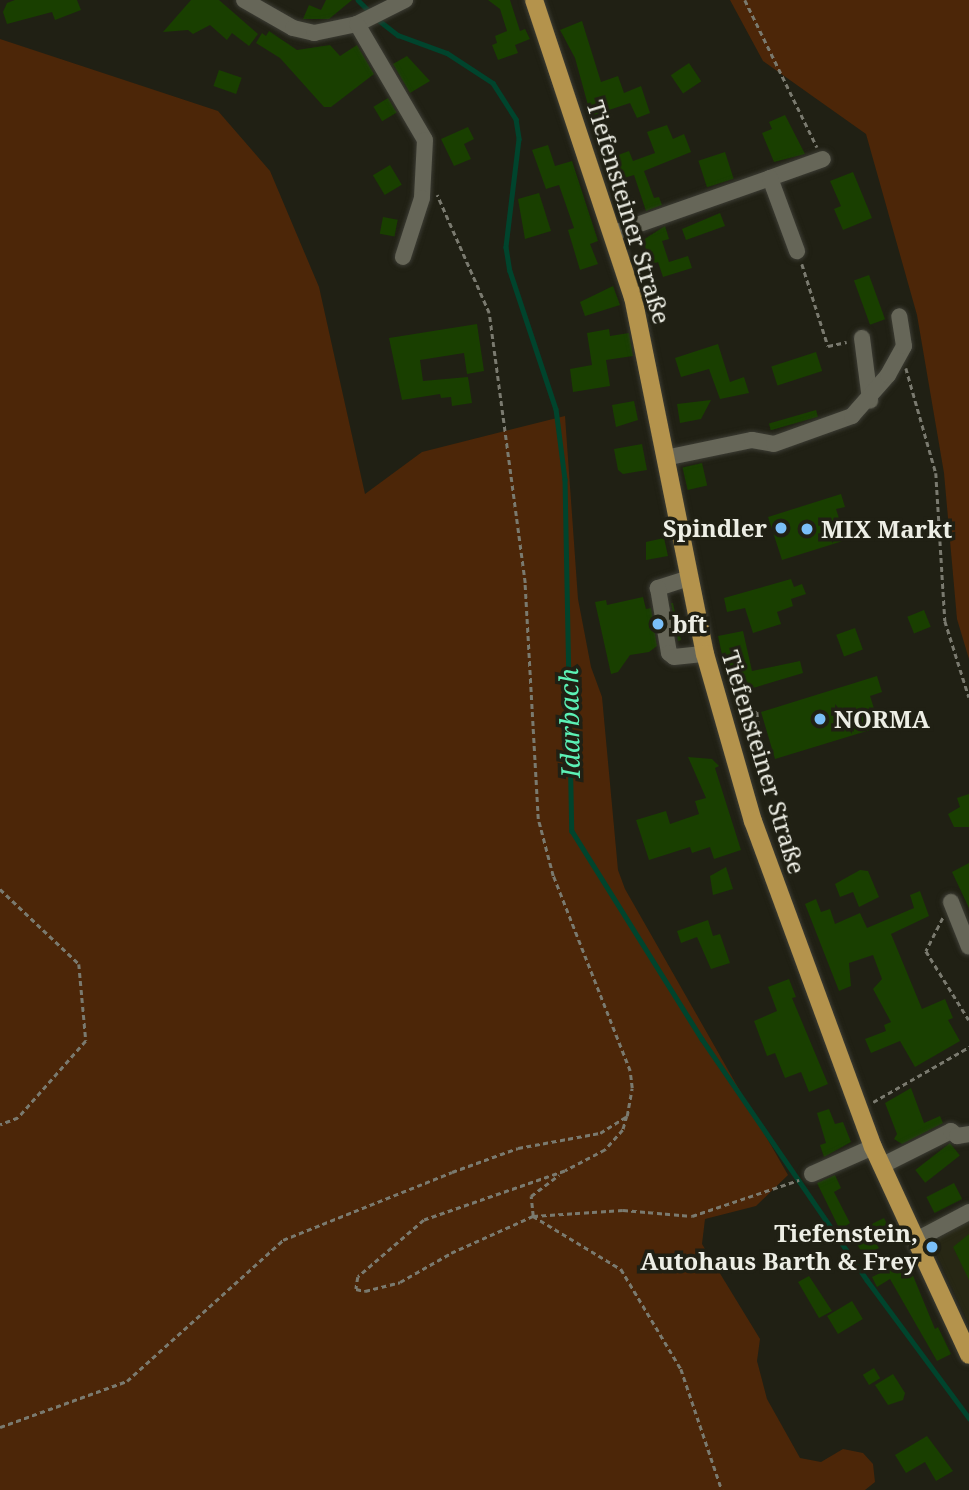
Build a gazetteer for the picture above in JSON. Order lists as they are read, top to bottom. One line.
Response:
{"streets":{"main road":["Tiefensteiner Straße"]},"water":["Idarbach"],"places":["Spindler","MIX Markt","bft","NORMA","Tiefenstein, Autohaus Barth & Frey"]}
